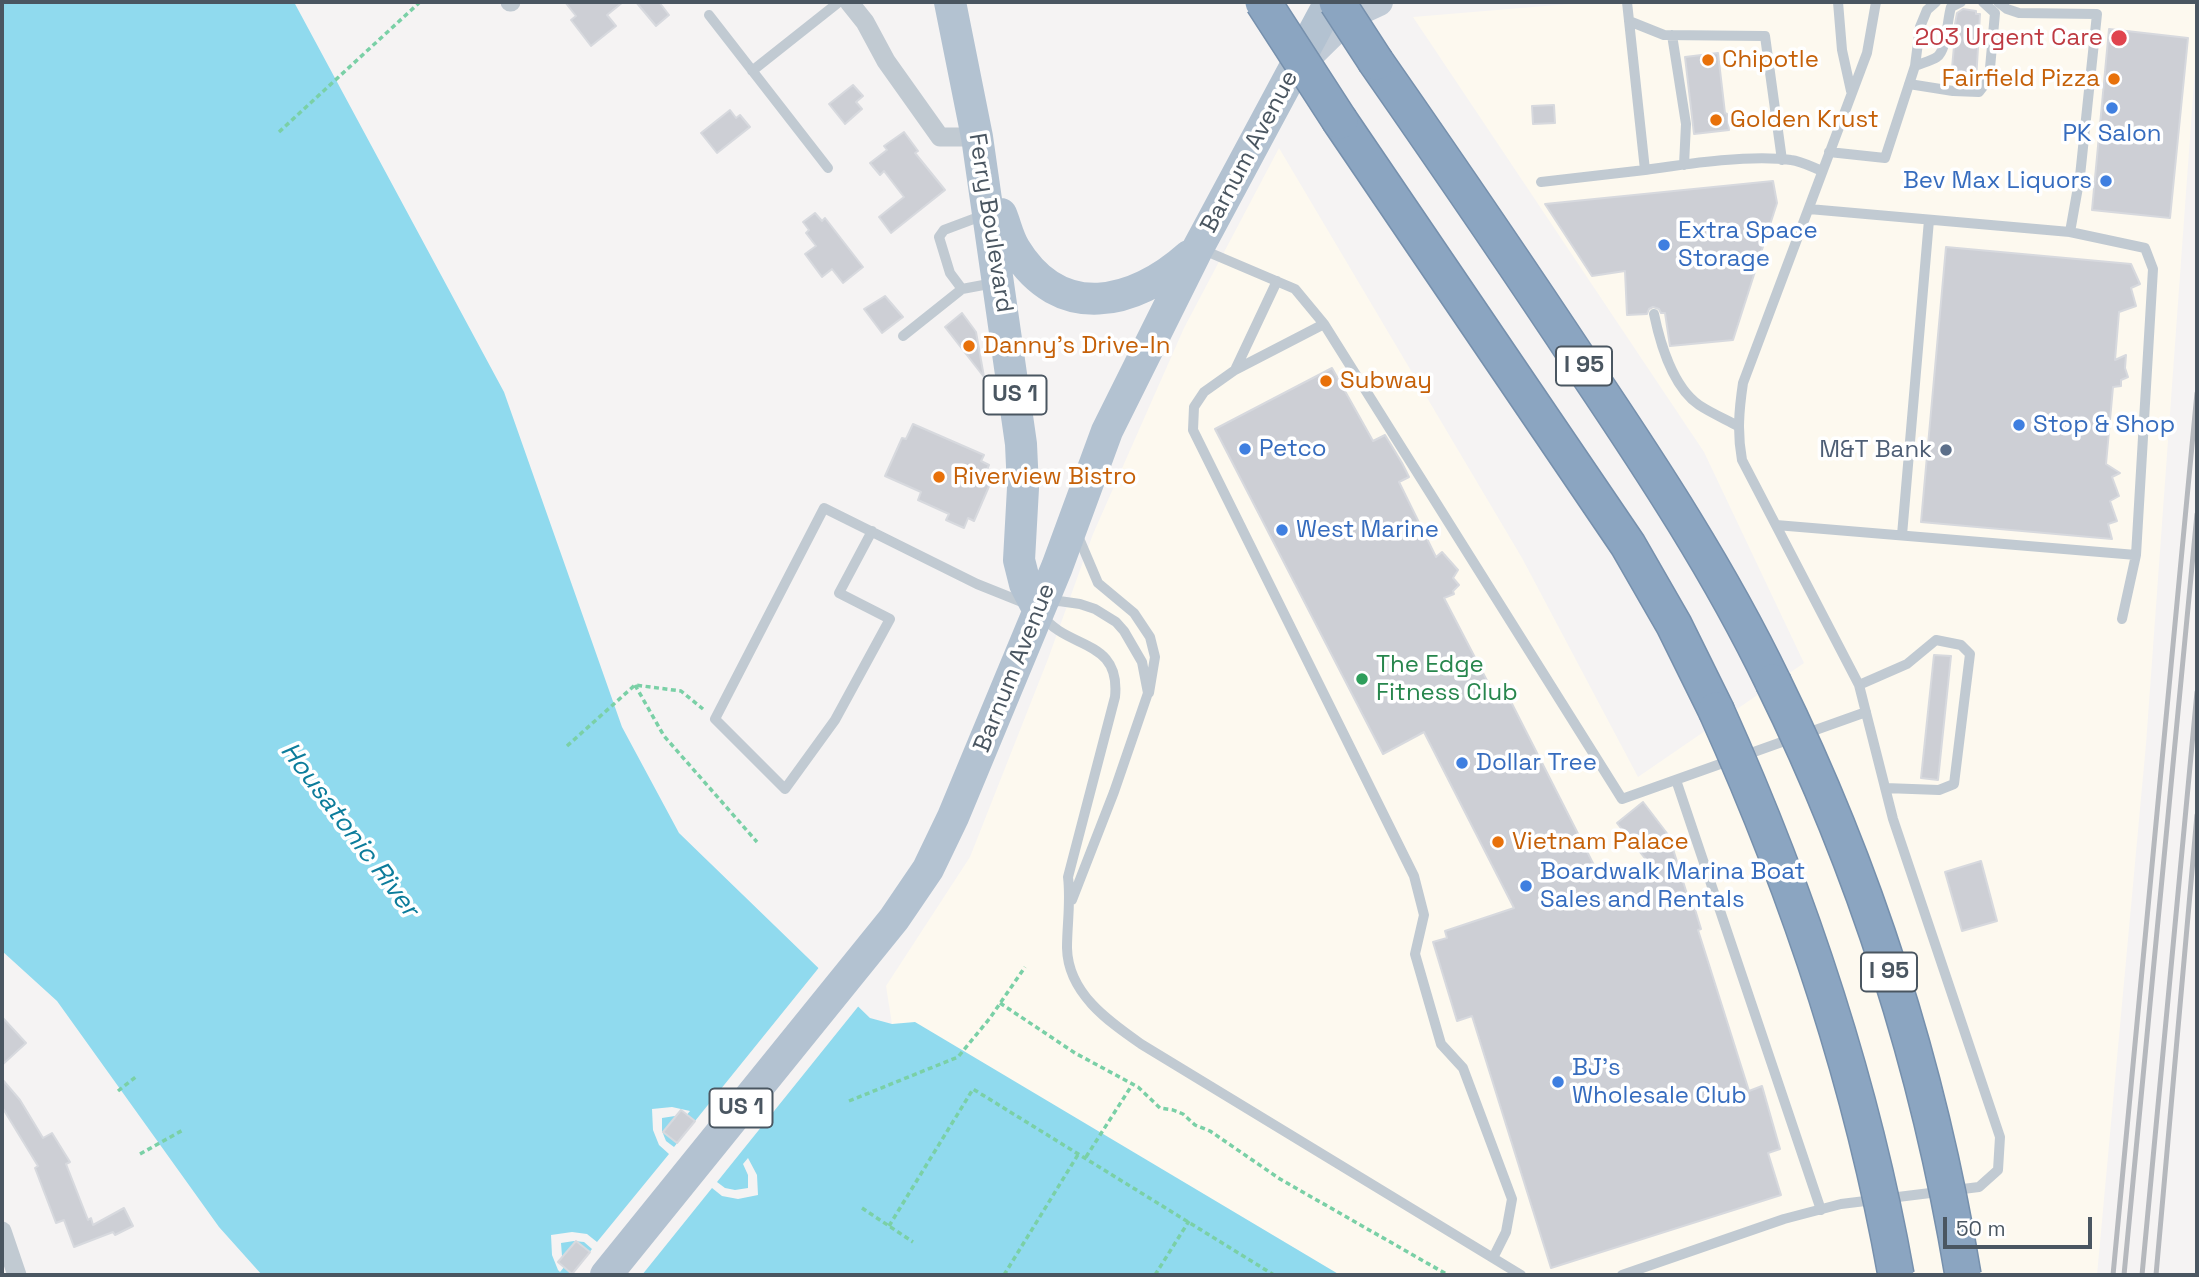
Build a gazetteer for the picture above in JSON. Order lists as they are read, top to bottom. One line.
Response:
{"streets":{"highway":["I 95"],"main road":["Barnum Avenue","Ferry Boulevard","US 1"]},"crossings":[["Barnum Avenue","Ferry Boulevard"]],"water":["Housatonic River"],"places":["203 Urgent Care","Chipotle","Fairfield Pizza","PK Salon","Golden Krust","Bev Max Liquors","Extra Space Storage","Danny's Drive-In","Subway","Stop & Shop","Petco","M&T Bank","Riverview Bistro","West Marine","The Edge Fitness Club","Dollar Tree","Vietnam Palace","Boardwalk Marina Boat Sales and Rentals","BJ's Wholesale Club"],"scale_bar":"50 m"}
